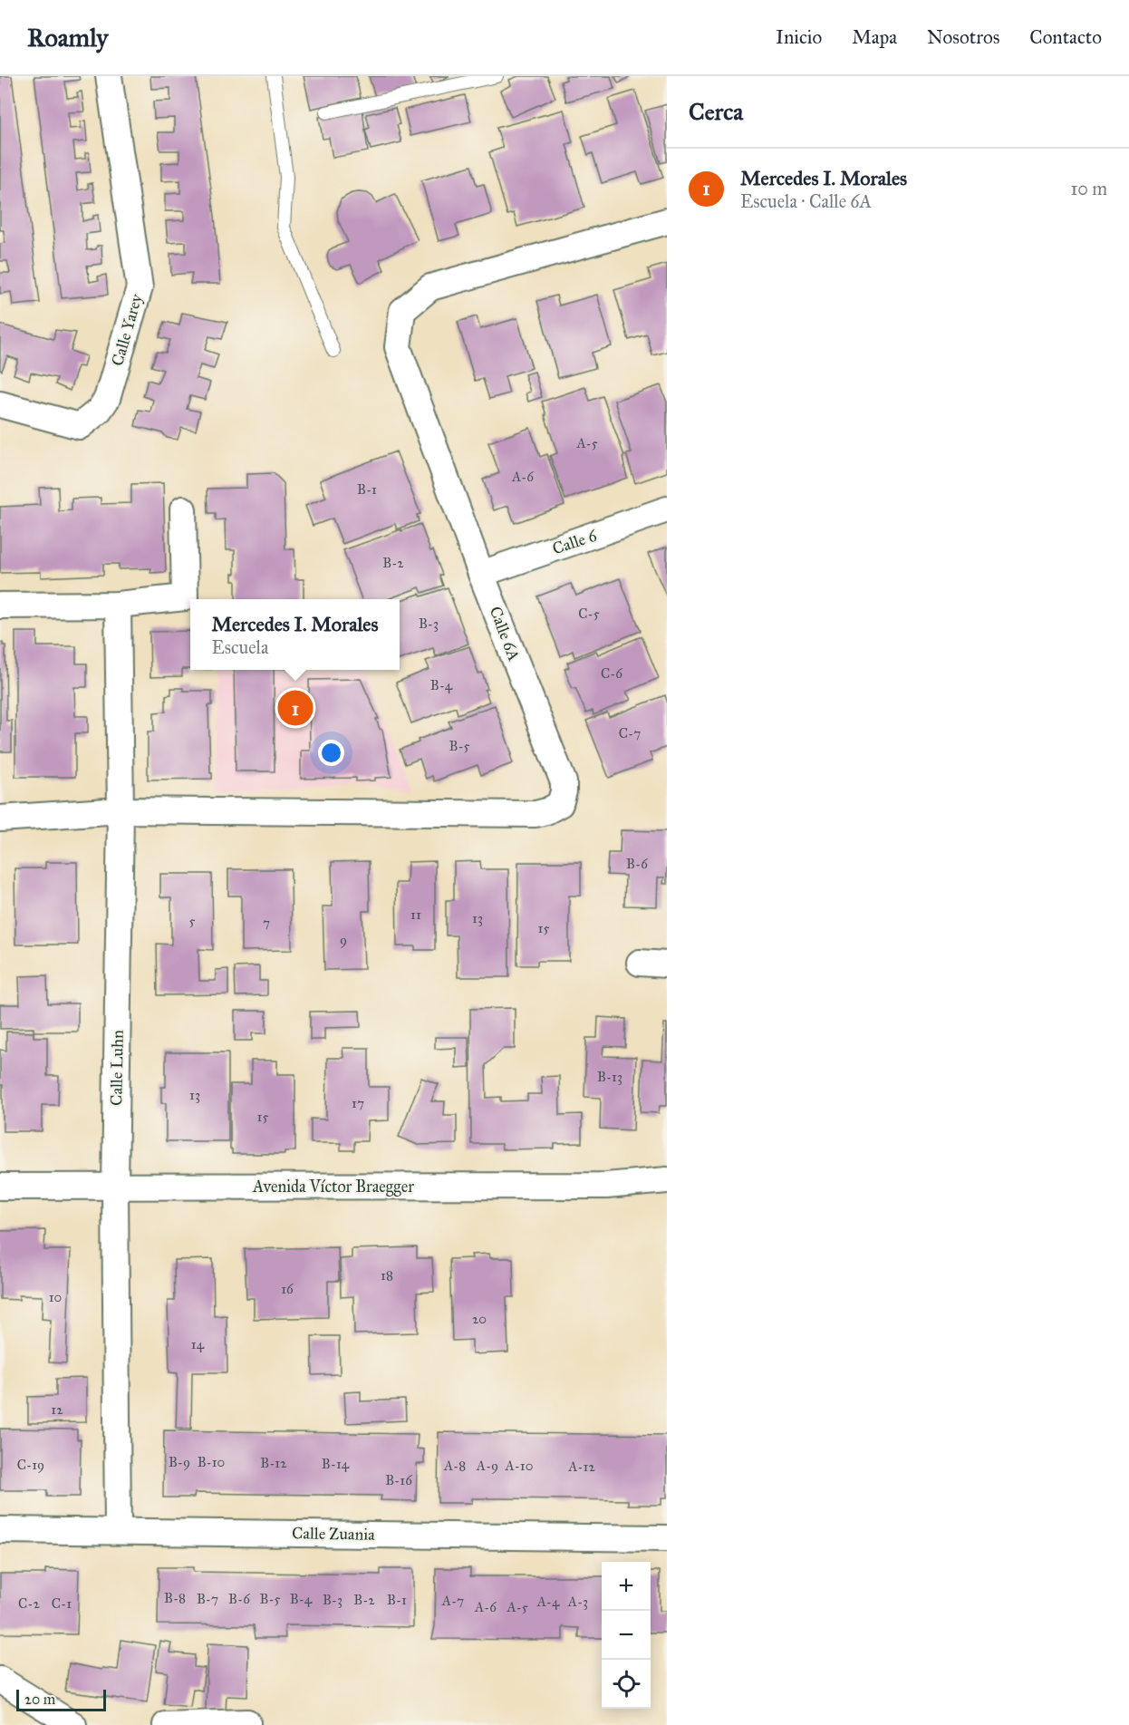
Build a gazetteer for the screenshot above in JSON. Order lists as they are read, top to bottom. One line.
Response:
{"streets":{"street":["Calle Yarey","Calle 6","Calle 6A","Calle Luhn","Avenida Víctor Braegger","Calle Zuania"]},"crossings":[["Calle 6","Calle 6A"],["Calle 6A","Calle Luhn"],["Calle Luhn","Avenida Víctor Braegger"],["Calle Luhn","Calle Zuania"]],"house_numbers":["A-5","A-6","B-1","B-2","C-5","B-3","C-6","B-4","C-7","B-5","B-6","11","13","5","7","15","9","B-13","13","17","15","18","16","10","20","14","12","B-9","B-10","B-12","B-14","C-19","A-8","A-9","A-10","A-12","B-16","B-8","B-7","B-6","B-5","B-4","B-3","B-2","B-1","A-7","A-4","A-3","C-2","C-1","A-6","A-5"],"scale_bar":"20 m","page":{"header":"Roamly","nav":["Inicio","Mapa","Nosotros","Contacto"],"heading":"Cerca","list":[{"mark":"1","name":"Mercedes I. Morales","note":"Escuela · Calle 6A","value":"10 m"}],"popup":["Mercedes I. Morales","Escuela"],"pins":"1","map_buttons":["+","−"],"scale":"20 m"}}
